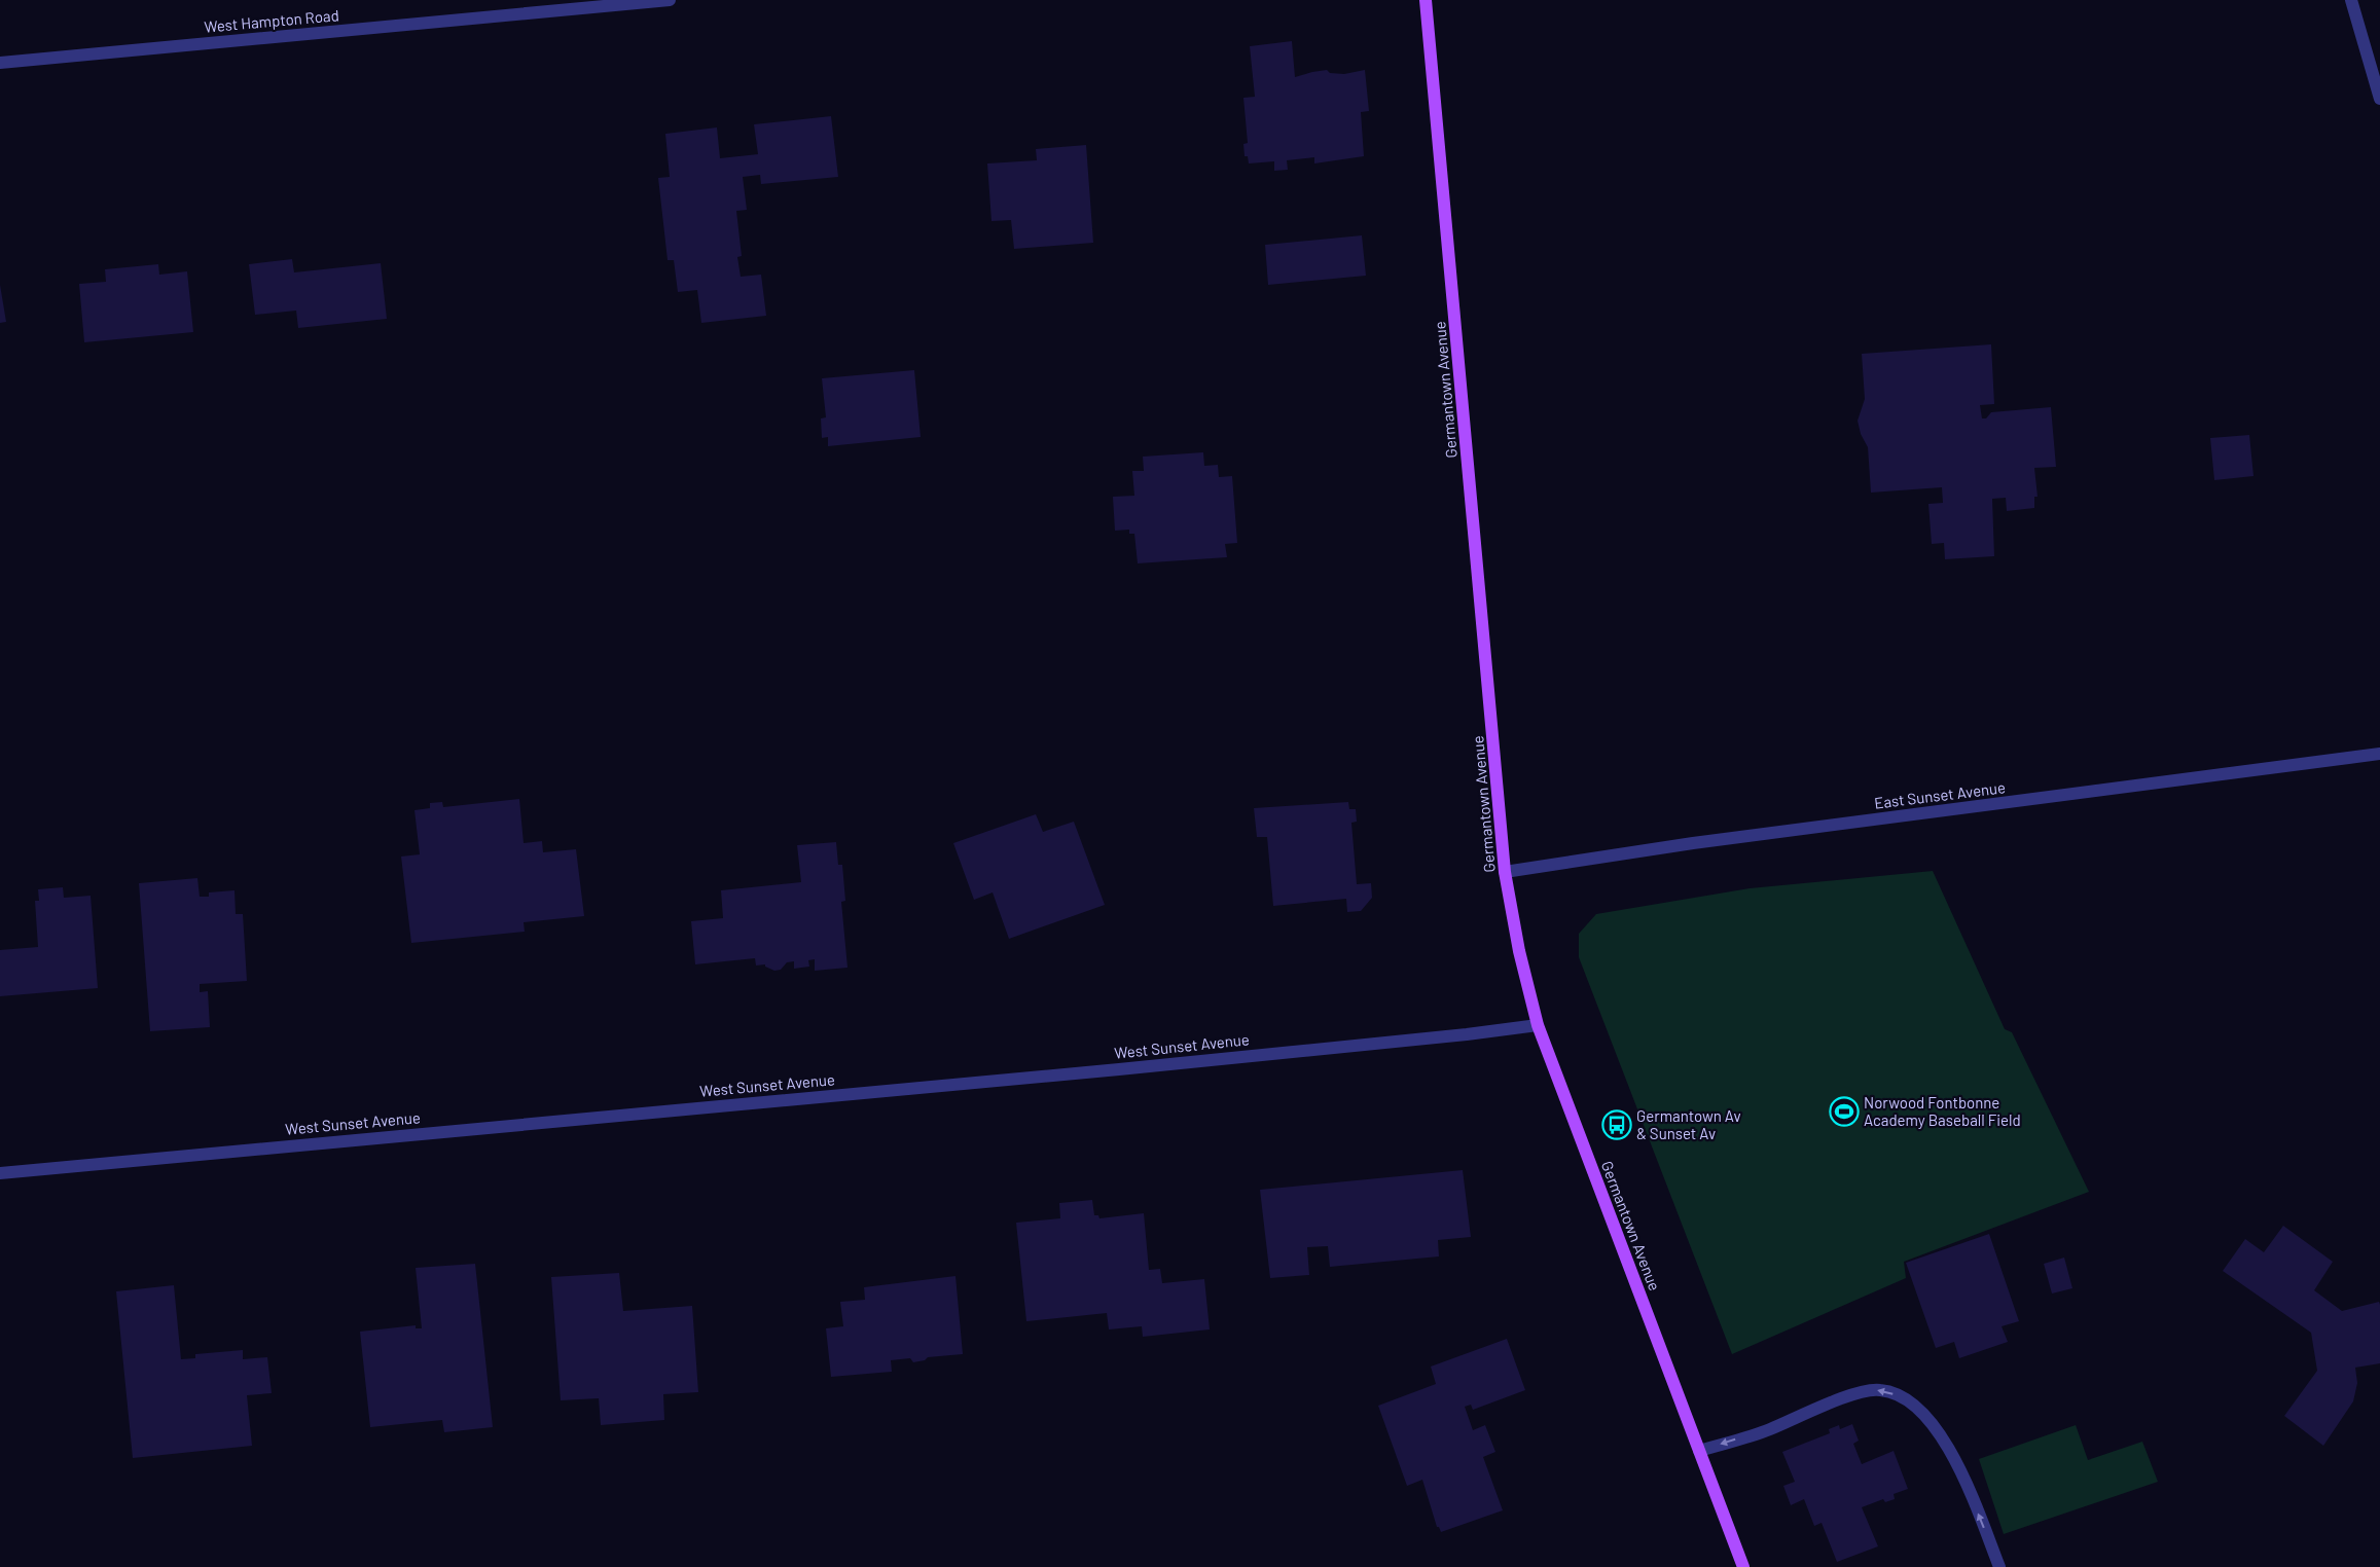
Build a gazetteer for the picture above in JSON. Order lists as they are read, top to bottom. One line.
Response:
{"streets":{"main road":["Germantown Avenue"],"street":["West Hampton Road","East Sunset Avenue","West Sunset Avenue"]},"crossings":[["Germantown Avenue","East Sunset Avenue"],["Germantown Avenue","West Sunset Avenue"]],"places":{"sports":["Norwood Fontbonne Academy Baseball Field"],"bus stop":["Germantown Av & Sunset Av"]}}
